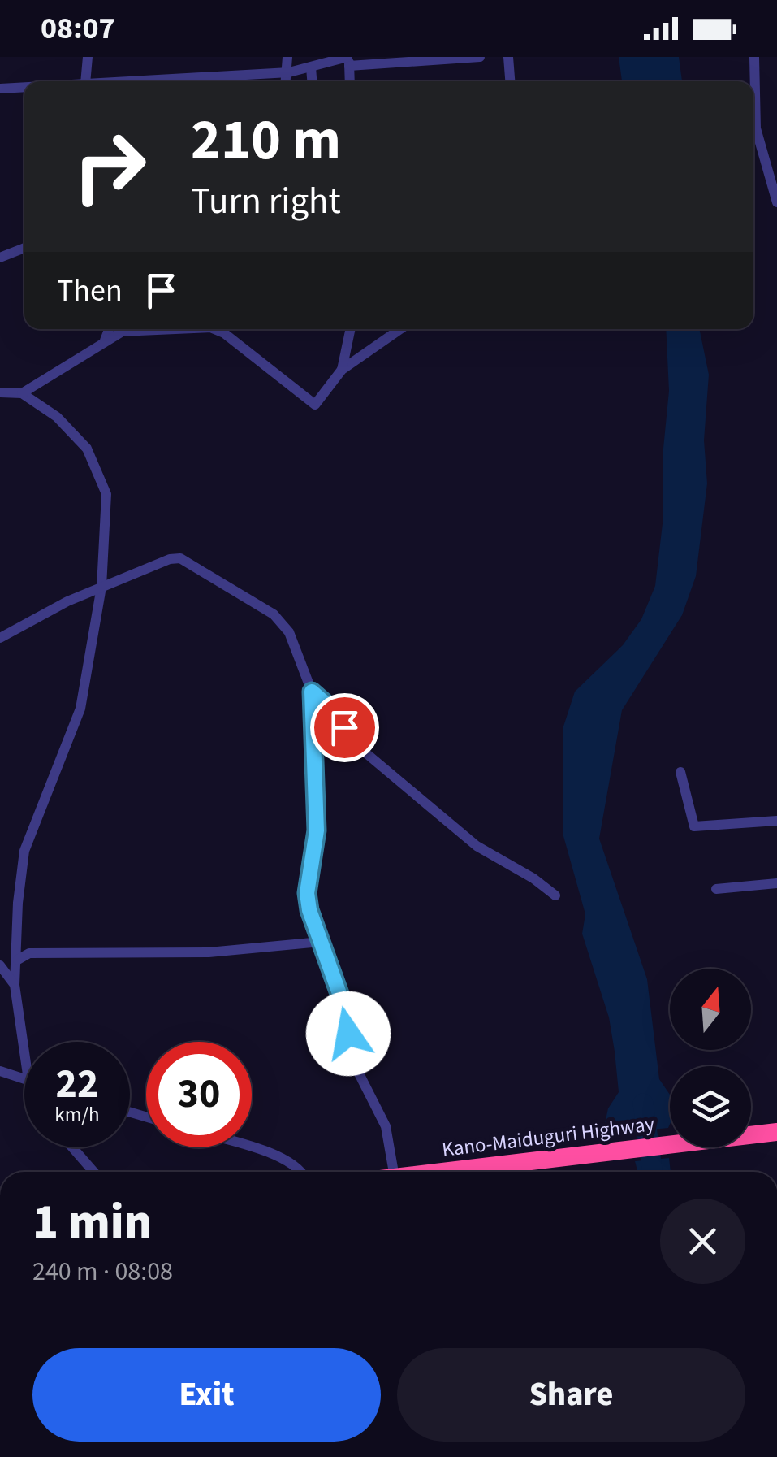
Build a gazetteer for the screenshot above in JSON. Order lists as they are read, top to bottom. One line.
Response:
{"streets":{"highway":["Kano-Maiduguri Highway"]},"north":"top","page":{"status":"08:07","turn":["210 m","Turn right"],"then":"Then","speed":"22 km/h","limit":"30","heading":["1 min","240 m · 08:08"],"buttons":["Exit","Share"]}}
